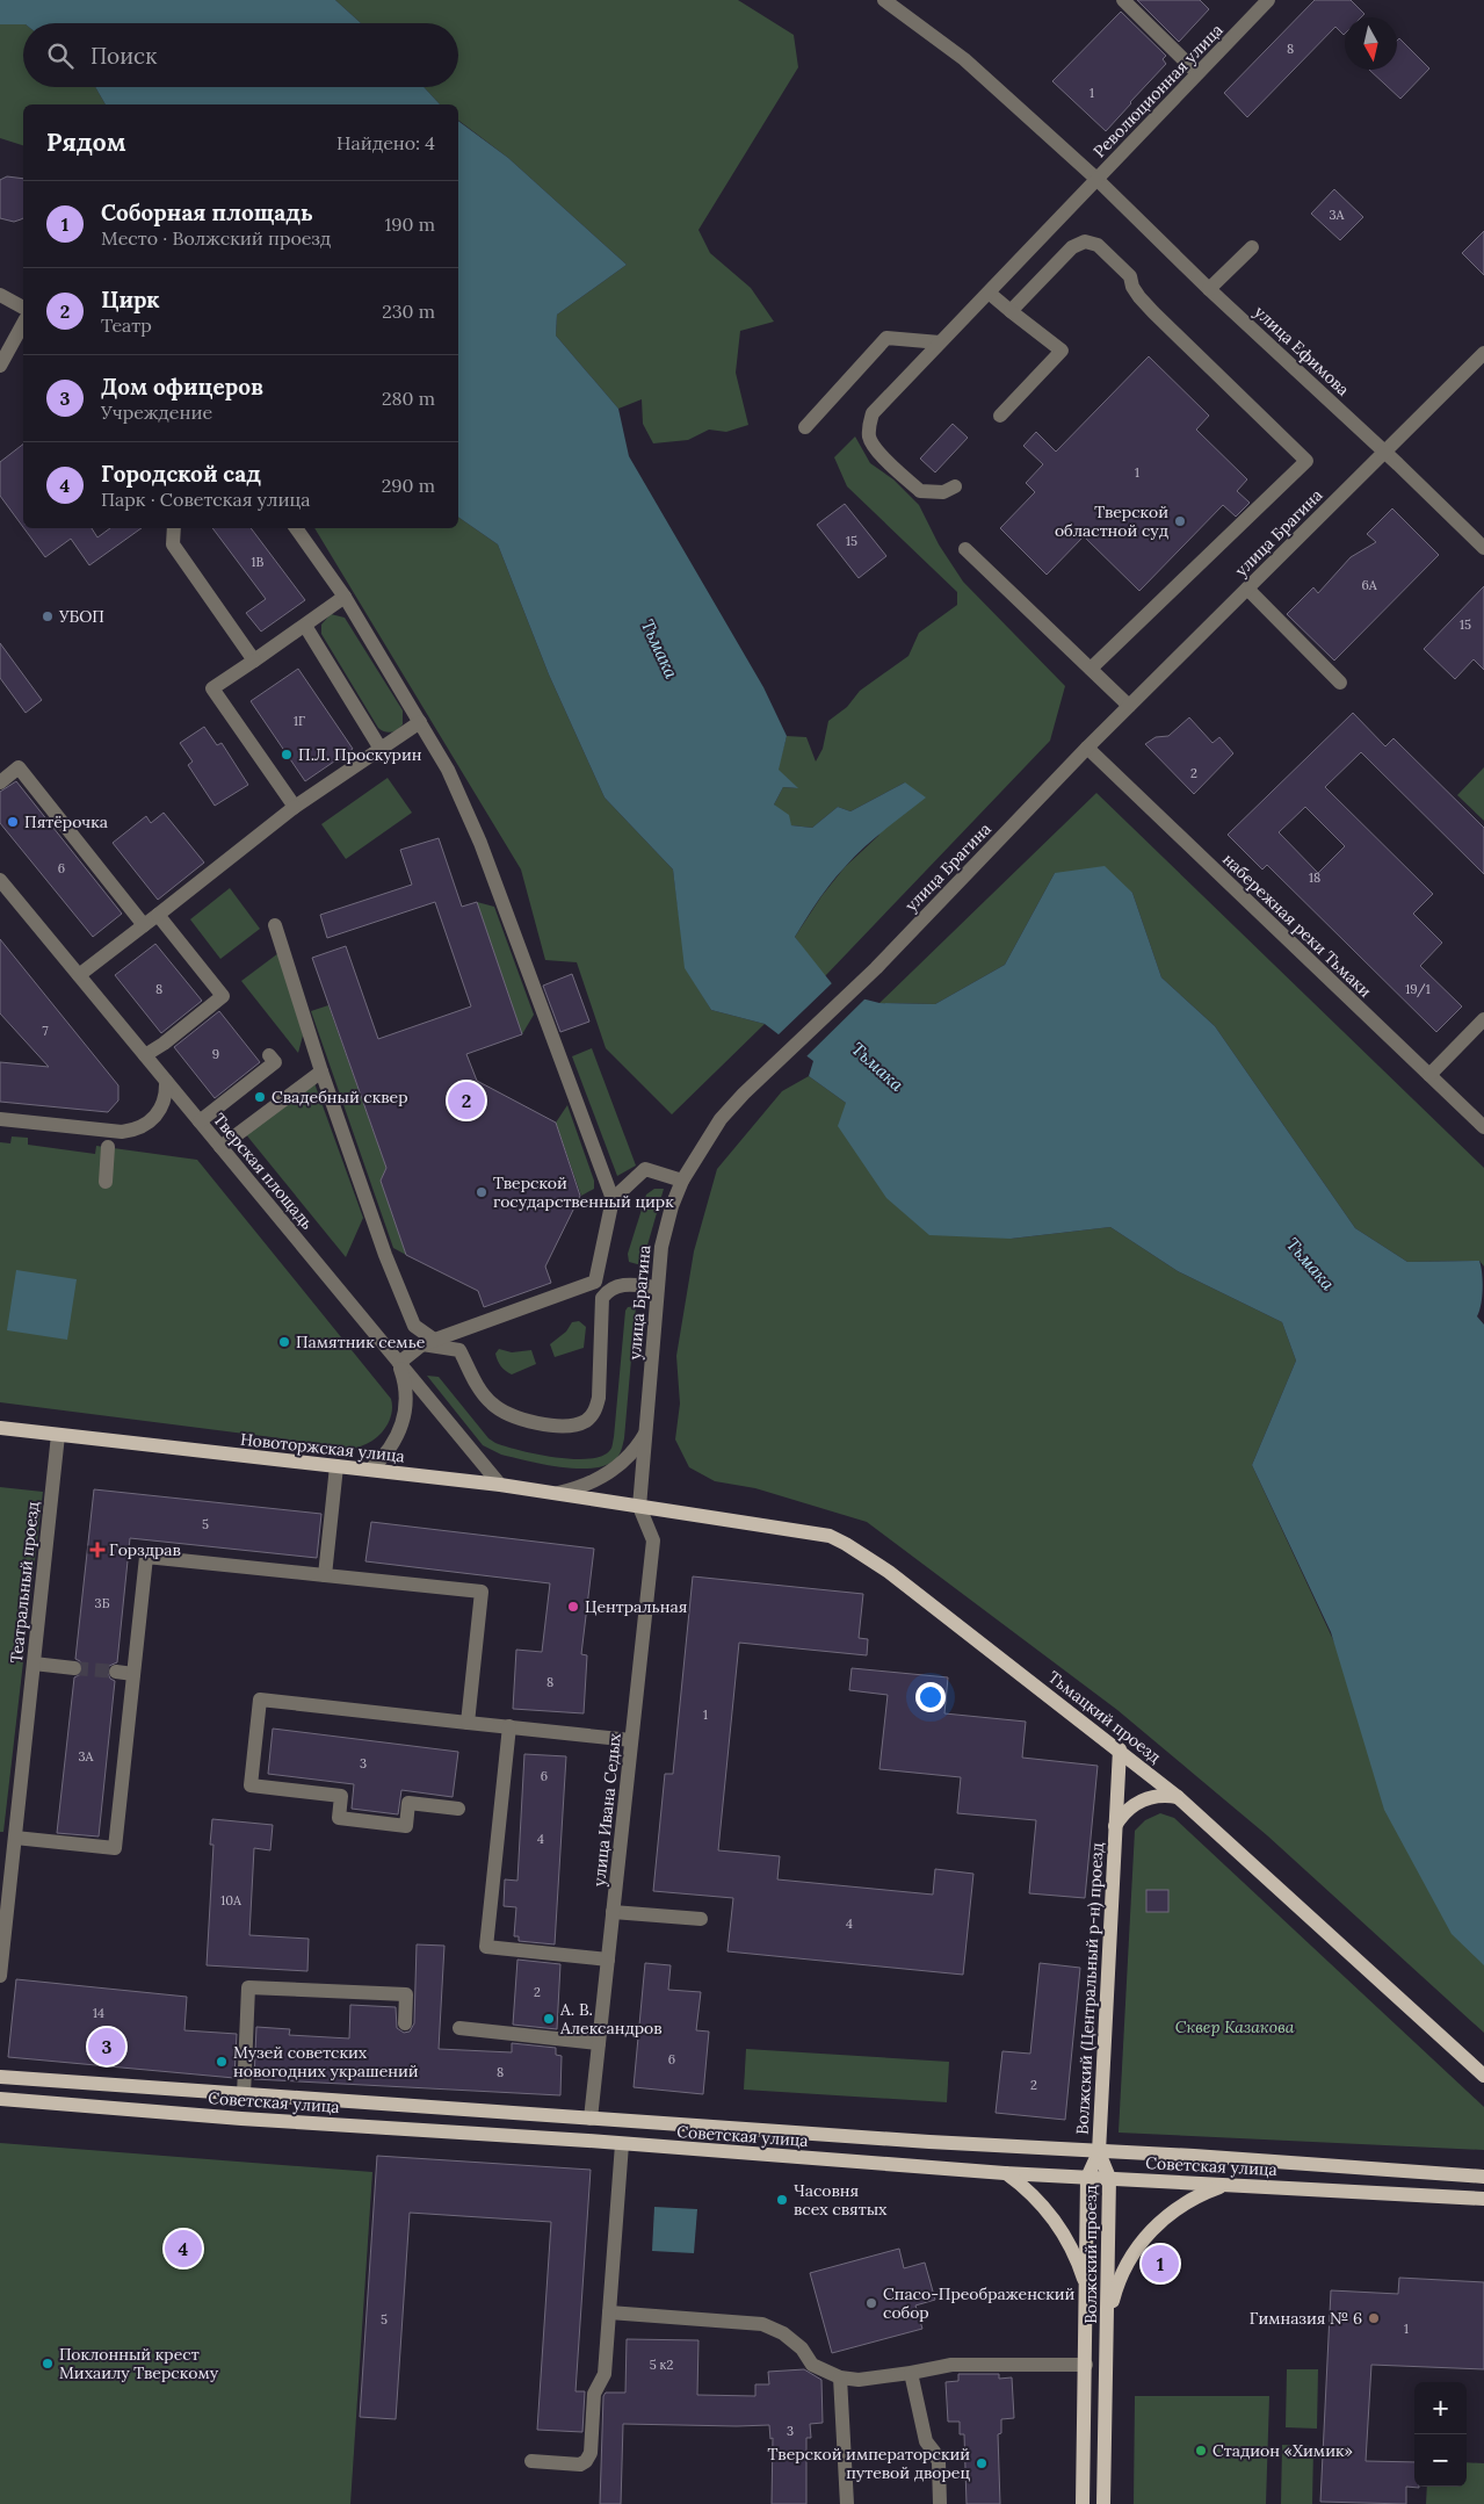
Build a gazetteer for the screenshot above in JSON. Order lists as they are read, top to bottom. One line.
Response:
{"streets":{"main road":["Новоторжская улица","Тьмацкий проезд","Волжский (Центральный р-н) проезд","Советская улица","Волжский проезд"],"street":["Революционная улица","улица Ефимова","улица Брагина","набережная реки Тьмаки","Тверская площадь","Театральный проезд","улица Ивана Седых"]},"crossings":[["Революционная улица","улица Ефимова"],["улица Ефимова","улица Брагина"],["улица Брагина","набережная реки Тьмаки"],["улица Брагина","Новоторжская улица"],["улица Брагина","Тьмацкий проезд"],["улица Брагина","улица Ивана Седых"],["Тверская площадь","Новоторжская улица"],["Новоторжская улица","Театральный проезд"],["Новоторжская улица","Тьмацкий проезд"],["Новоторжская улица","улица Ивана Седых"],["Тьмацкий проезд","улица Ивана Седых"],["Тьмацкий проезд","Волжский (Центральный р-н) проезд"],["улица Ивана Седых","Советская улица"],["Волжский (Центральный р-н) проезд","Советская улица"],["Волжский (Центральный р-н) проезд","Волжский проезд"],["Советская улица","Волжский проезд"]],"water":["Тьмака"],"parks":["Сквер Казакова"],"places":{"other":["Тверской областной суд","УБОП","П.Л. Проскурин","Пятёрочка","Свадебный сквер","Тверской государственный цирк","Памятник семье","Центральная","А. В. Александров","Музей советских новогодних украшений","Часовня всех святых","Спасо-Преображенский собор","Гимназия № 6","Поклонный крест Михаилу Тверскому","Стадион «Химик»","Тверской императорский путевой дворец"],"health":["Горздрав"]},"house_numbers":["8","1","3А","1","15","1В","6А","15","1Г","2","6","18","8","19/1","7","9","5","3Б","8","1","3А","3","6","4","10А","4","2","14","6","8","2","5","1","5 к2","3"],"north":"bottom","page":{"search":"Поиск","heading":["Рядом","Найдено: 4"],"list":[{"mark":"1","name":"Соборная площадь","note":"Место · Волжский проезд","value":"190 m"},{"mark":"2","name":"Цирк","note":"Театр","value":"230 m"},{"mark":"3","name":"Дом офицеров","note":"Учреждение","value":"280 m"},{"mark":"4","name":"Городской сад","note":"Парк · Советская улица","value":"290 m"}],"pins":["2","3","4","1"],"map_buttons":["+","−"]}}
